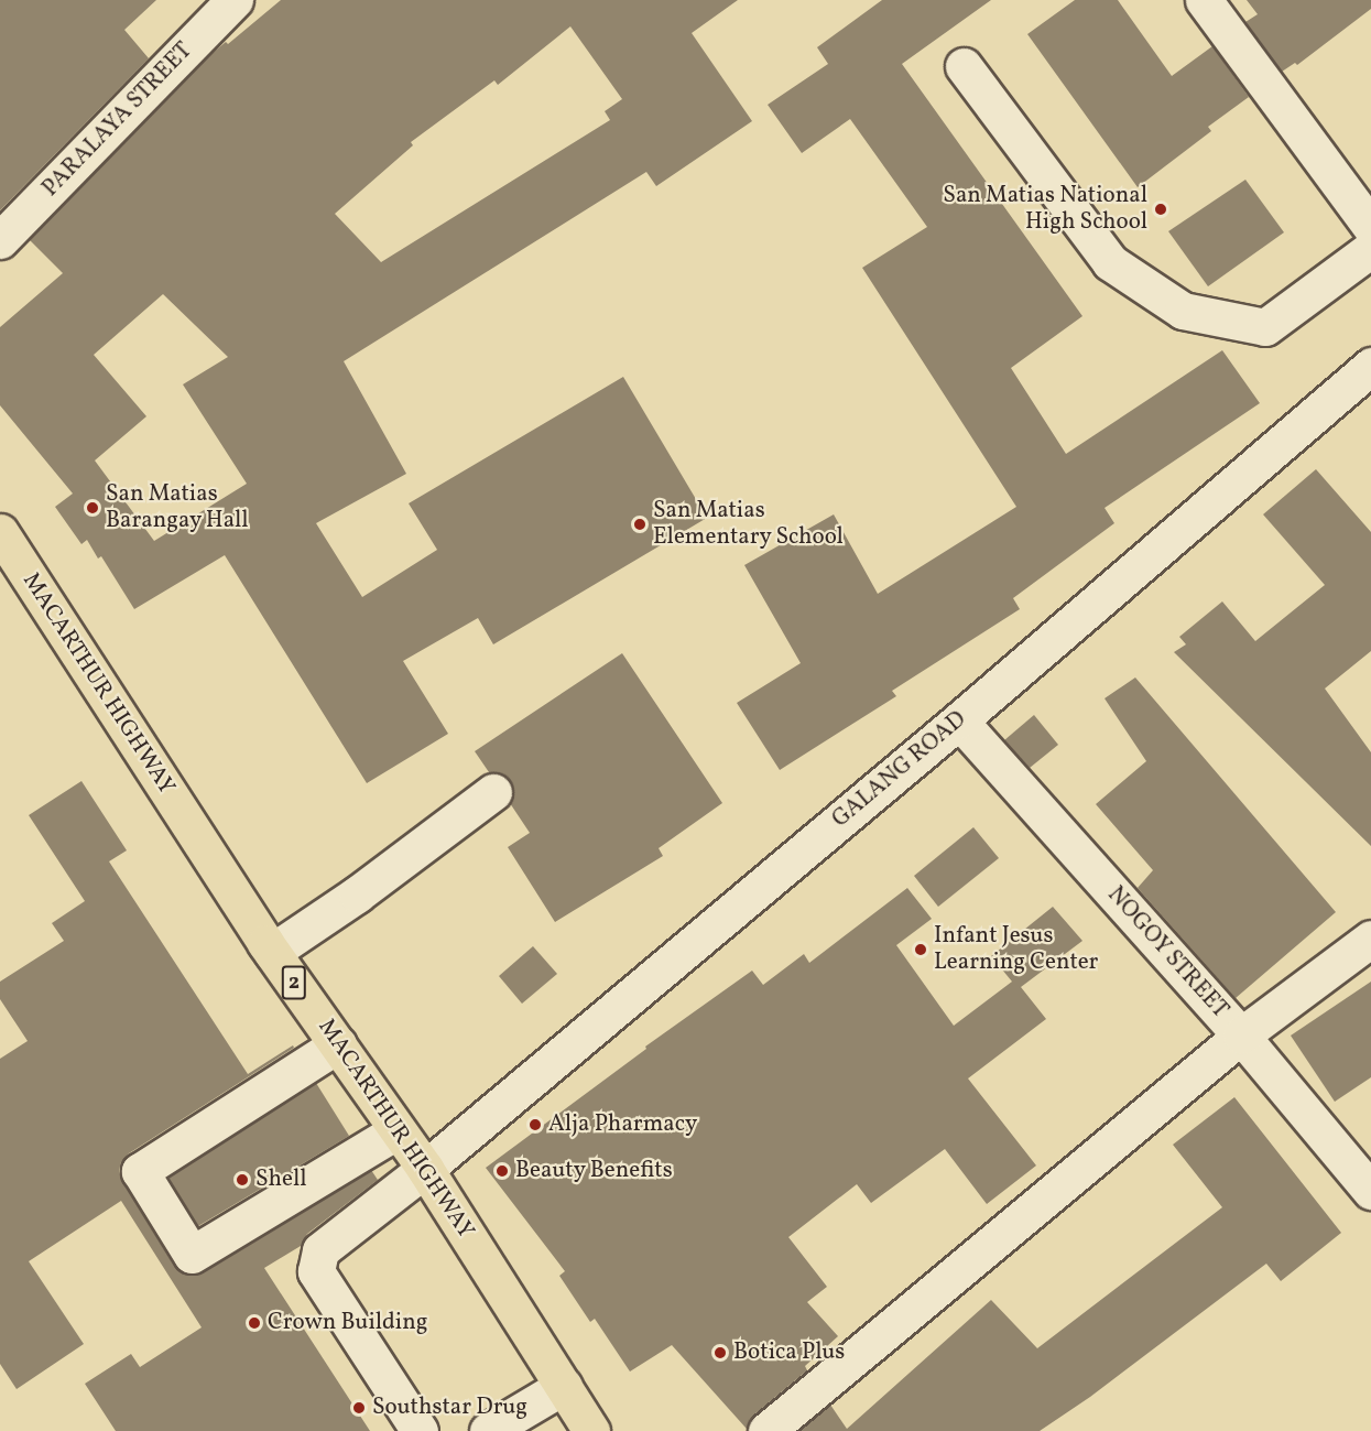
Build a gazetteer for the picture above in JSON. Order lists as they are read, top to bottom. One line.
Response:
{"streets":{"highway":["MACARTHUR HIGHWAY","2"],"street":["PARALAYA STREET","GALANG ROAD","NOGOY STREET"]},"crossings":[["MACARTHUR HIGHWAY","GALANG ROAD"],["GALANG ROAD","NOGOY STREET"]],"places":["San Matias National High School","San Matias Barangay Hall","San Matias Elementary School","Infant Jesus Learning Center","Alja Pharmacy","Beauty Benefits","Shell","Crown Building","Botica Plus","Southstar Drug"]}
